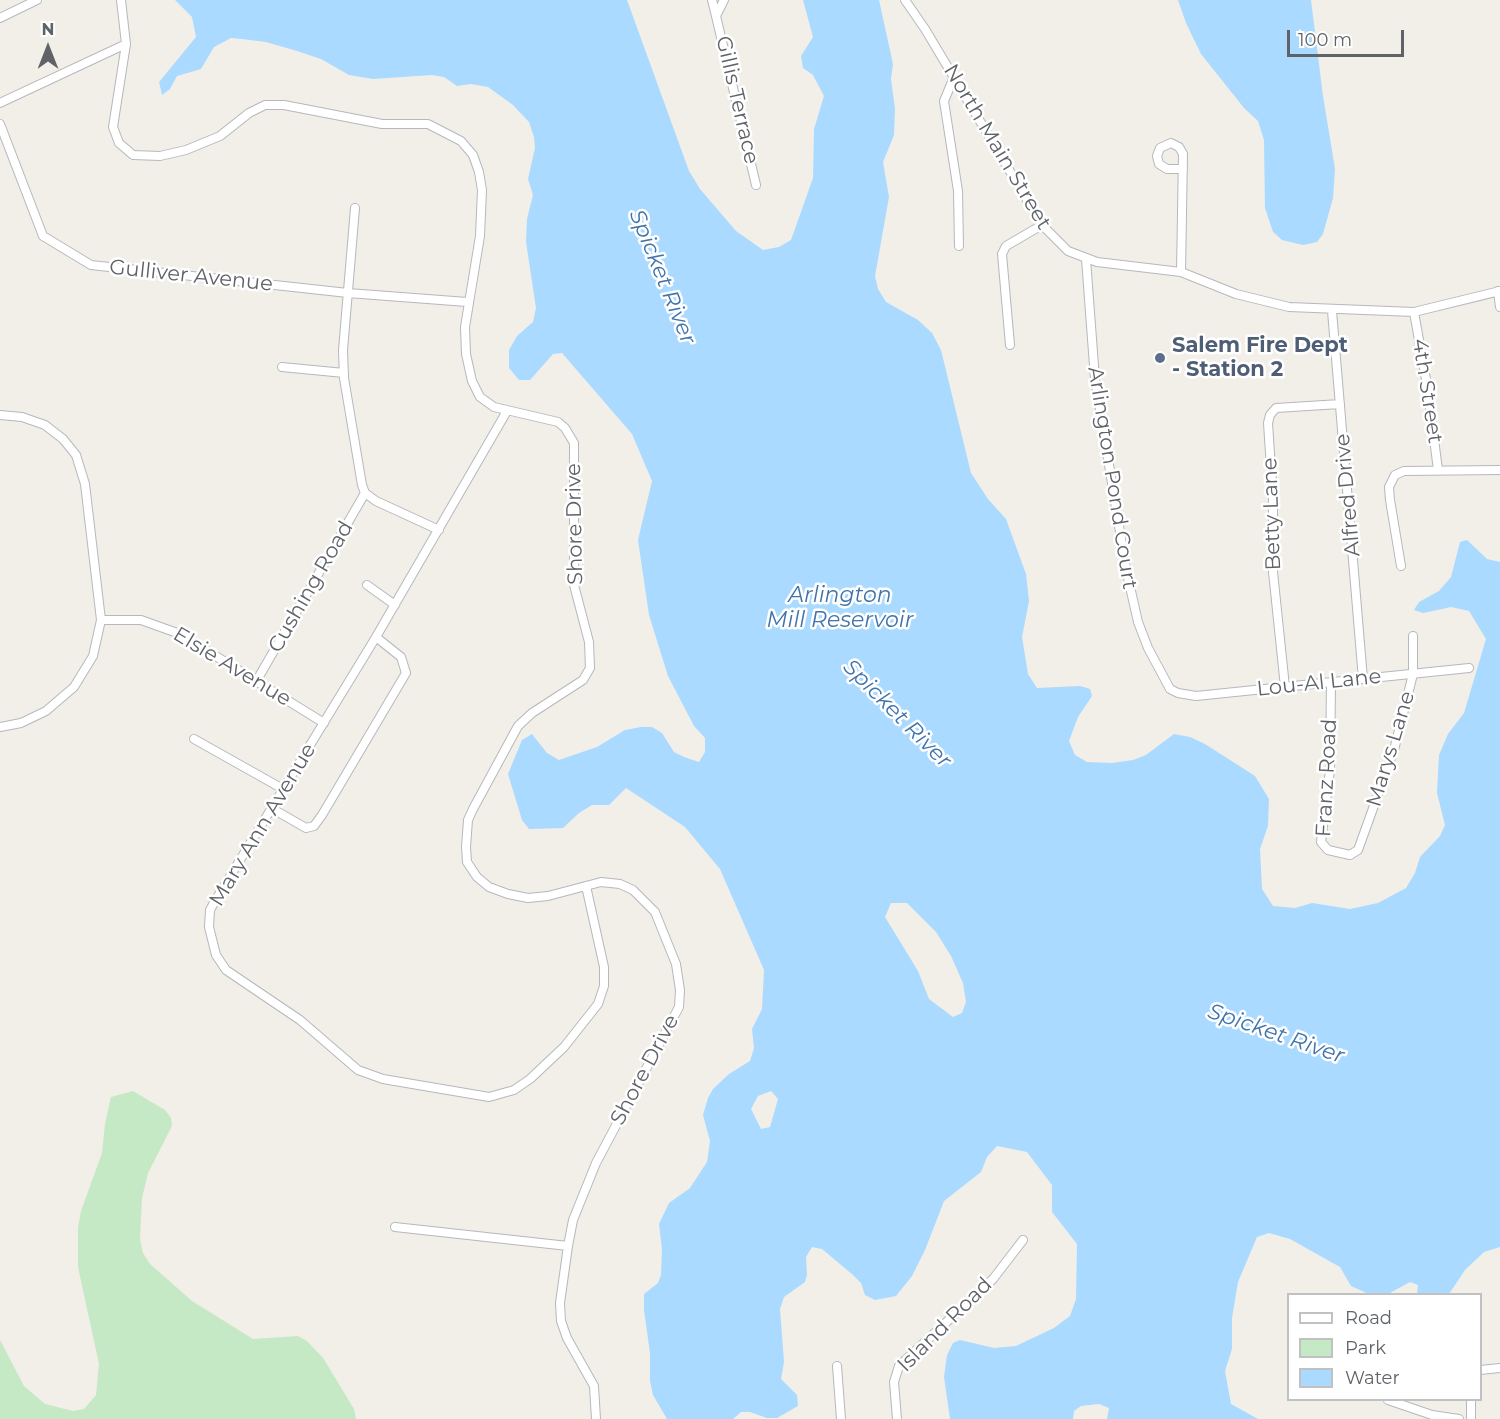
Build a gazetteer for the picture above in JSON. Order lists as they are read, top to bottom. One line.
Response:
{"streets":{"street":["Gillis Terrace","North Main Street","Gulliver Avenue","4th Street","Arlington Pond Court","Alfred Drive","Betty Lane","Shore Drive","Cushing Road","Elsie Avenue","Lou-Al Lane","Marys Lane","Franz Road","Mary Ann Avenue","Island Road"]},"crossings":[["North Main Street","4th Street"],["North Main Street","Arlington Pond Court"],["North Main Street","Alfred Drive"],["Gulliver Avenue","Shore Drive"],["Arlington Pond Court","Lou-Al Lane"],["Alfred Drive","Betty Lane"],["Alfred Drive","Lou-Al Lane"],["Betty Lane","Lou-Al Lane"],["Shore Drive","Mary Ann Avenue"],["Cushing Road","Elsie Avenue"],["Elsie Avenue","Mary Ann Avenue"],["Lou-Al Lane","Marys Lane"],["Lou-Al Lane","Franz Road"],["Marys Lane","Franz Road"]],"water":["Spicket River","Arlington Mill Reservoir"],"places":["Salem Fire Dept - Station 2"],"legend":["Road","Park","Water"],"scale_bar":"100 m","north":"top"}
